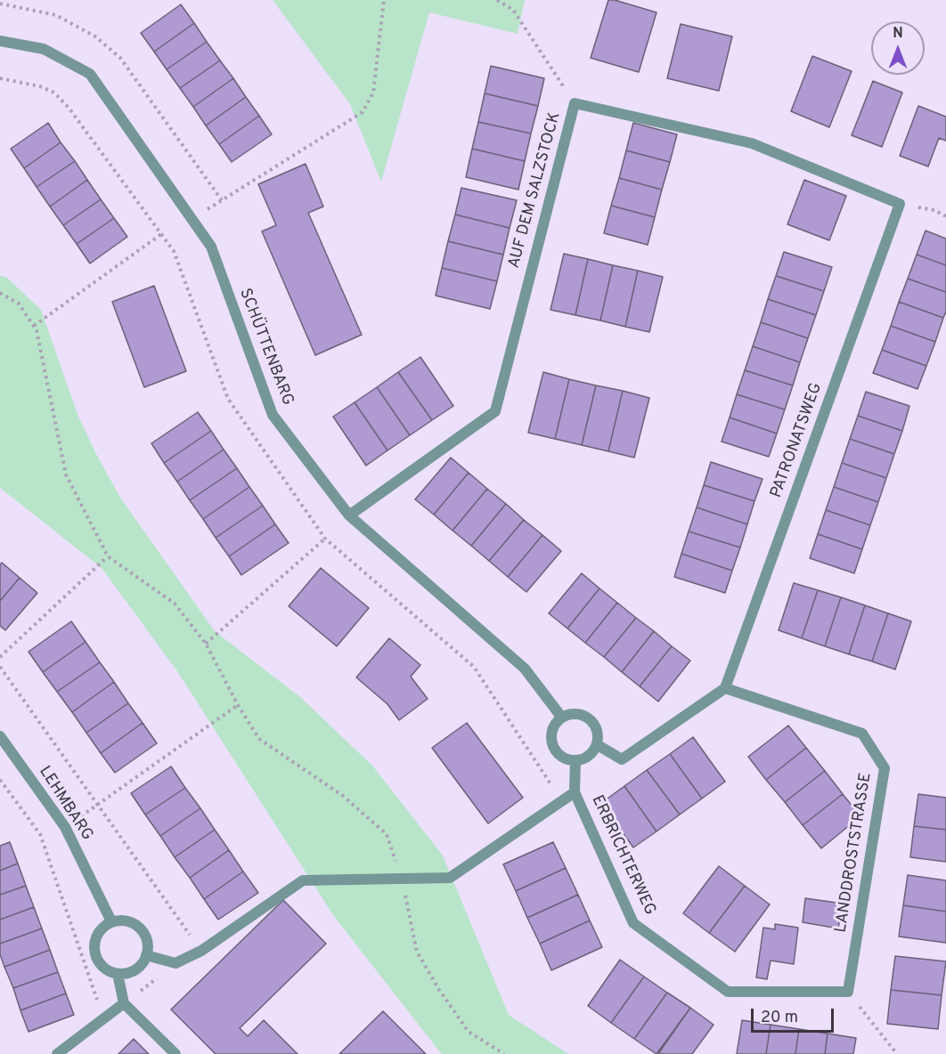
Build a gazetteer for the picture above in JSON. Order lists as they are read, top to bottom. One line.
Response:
{"streets":{"street":["AUF DEM SALZSTOCK","SCHÜTTENBARG","PATRONATSWEG","LEHMBARG","LANDDROSTSTRASSE","ERBRICHTERWEG"]},"crossings":[["AUF DEM SALZSTOCK","SCHÜTTENBARG"],["AUF DEM SALZSTOCK","PATRONATSWEG"],["SCHÜTTENBARG","ERBRICHTERWEG"],["PATRONATSWEG","LANDDROSTSTRASSE"],["LANDDROSTSTRASSE","ERBRICHTERWEG"]],"scale_bar":"20 m","north":"top"}
